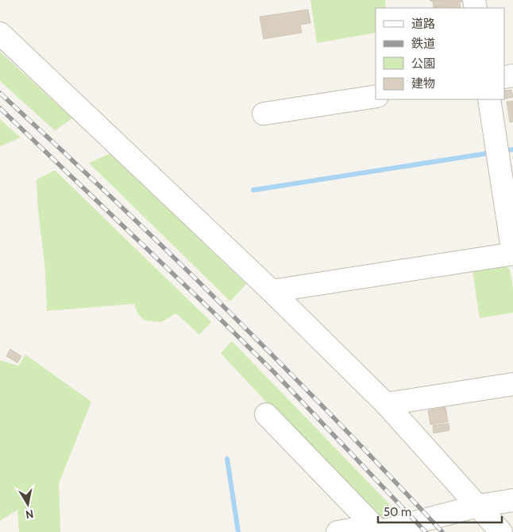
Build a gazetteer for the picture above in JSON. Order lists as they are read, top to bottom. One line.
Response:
{"legend":["道路","鉄道","公園","建物"],"scale_bar":"50 m","north":"bottom"}
